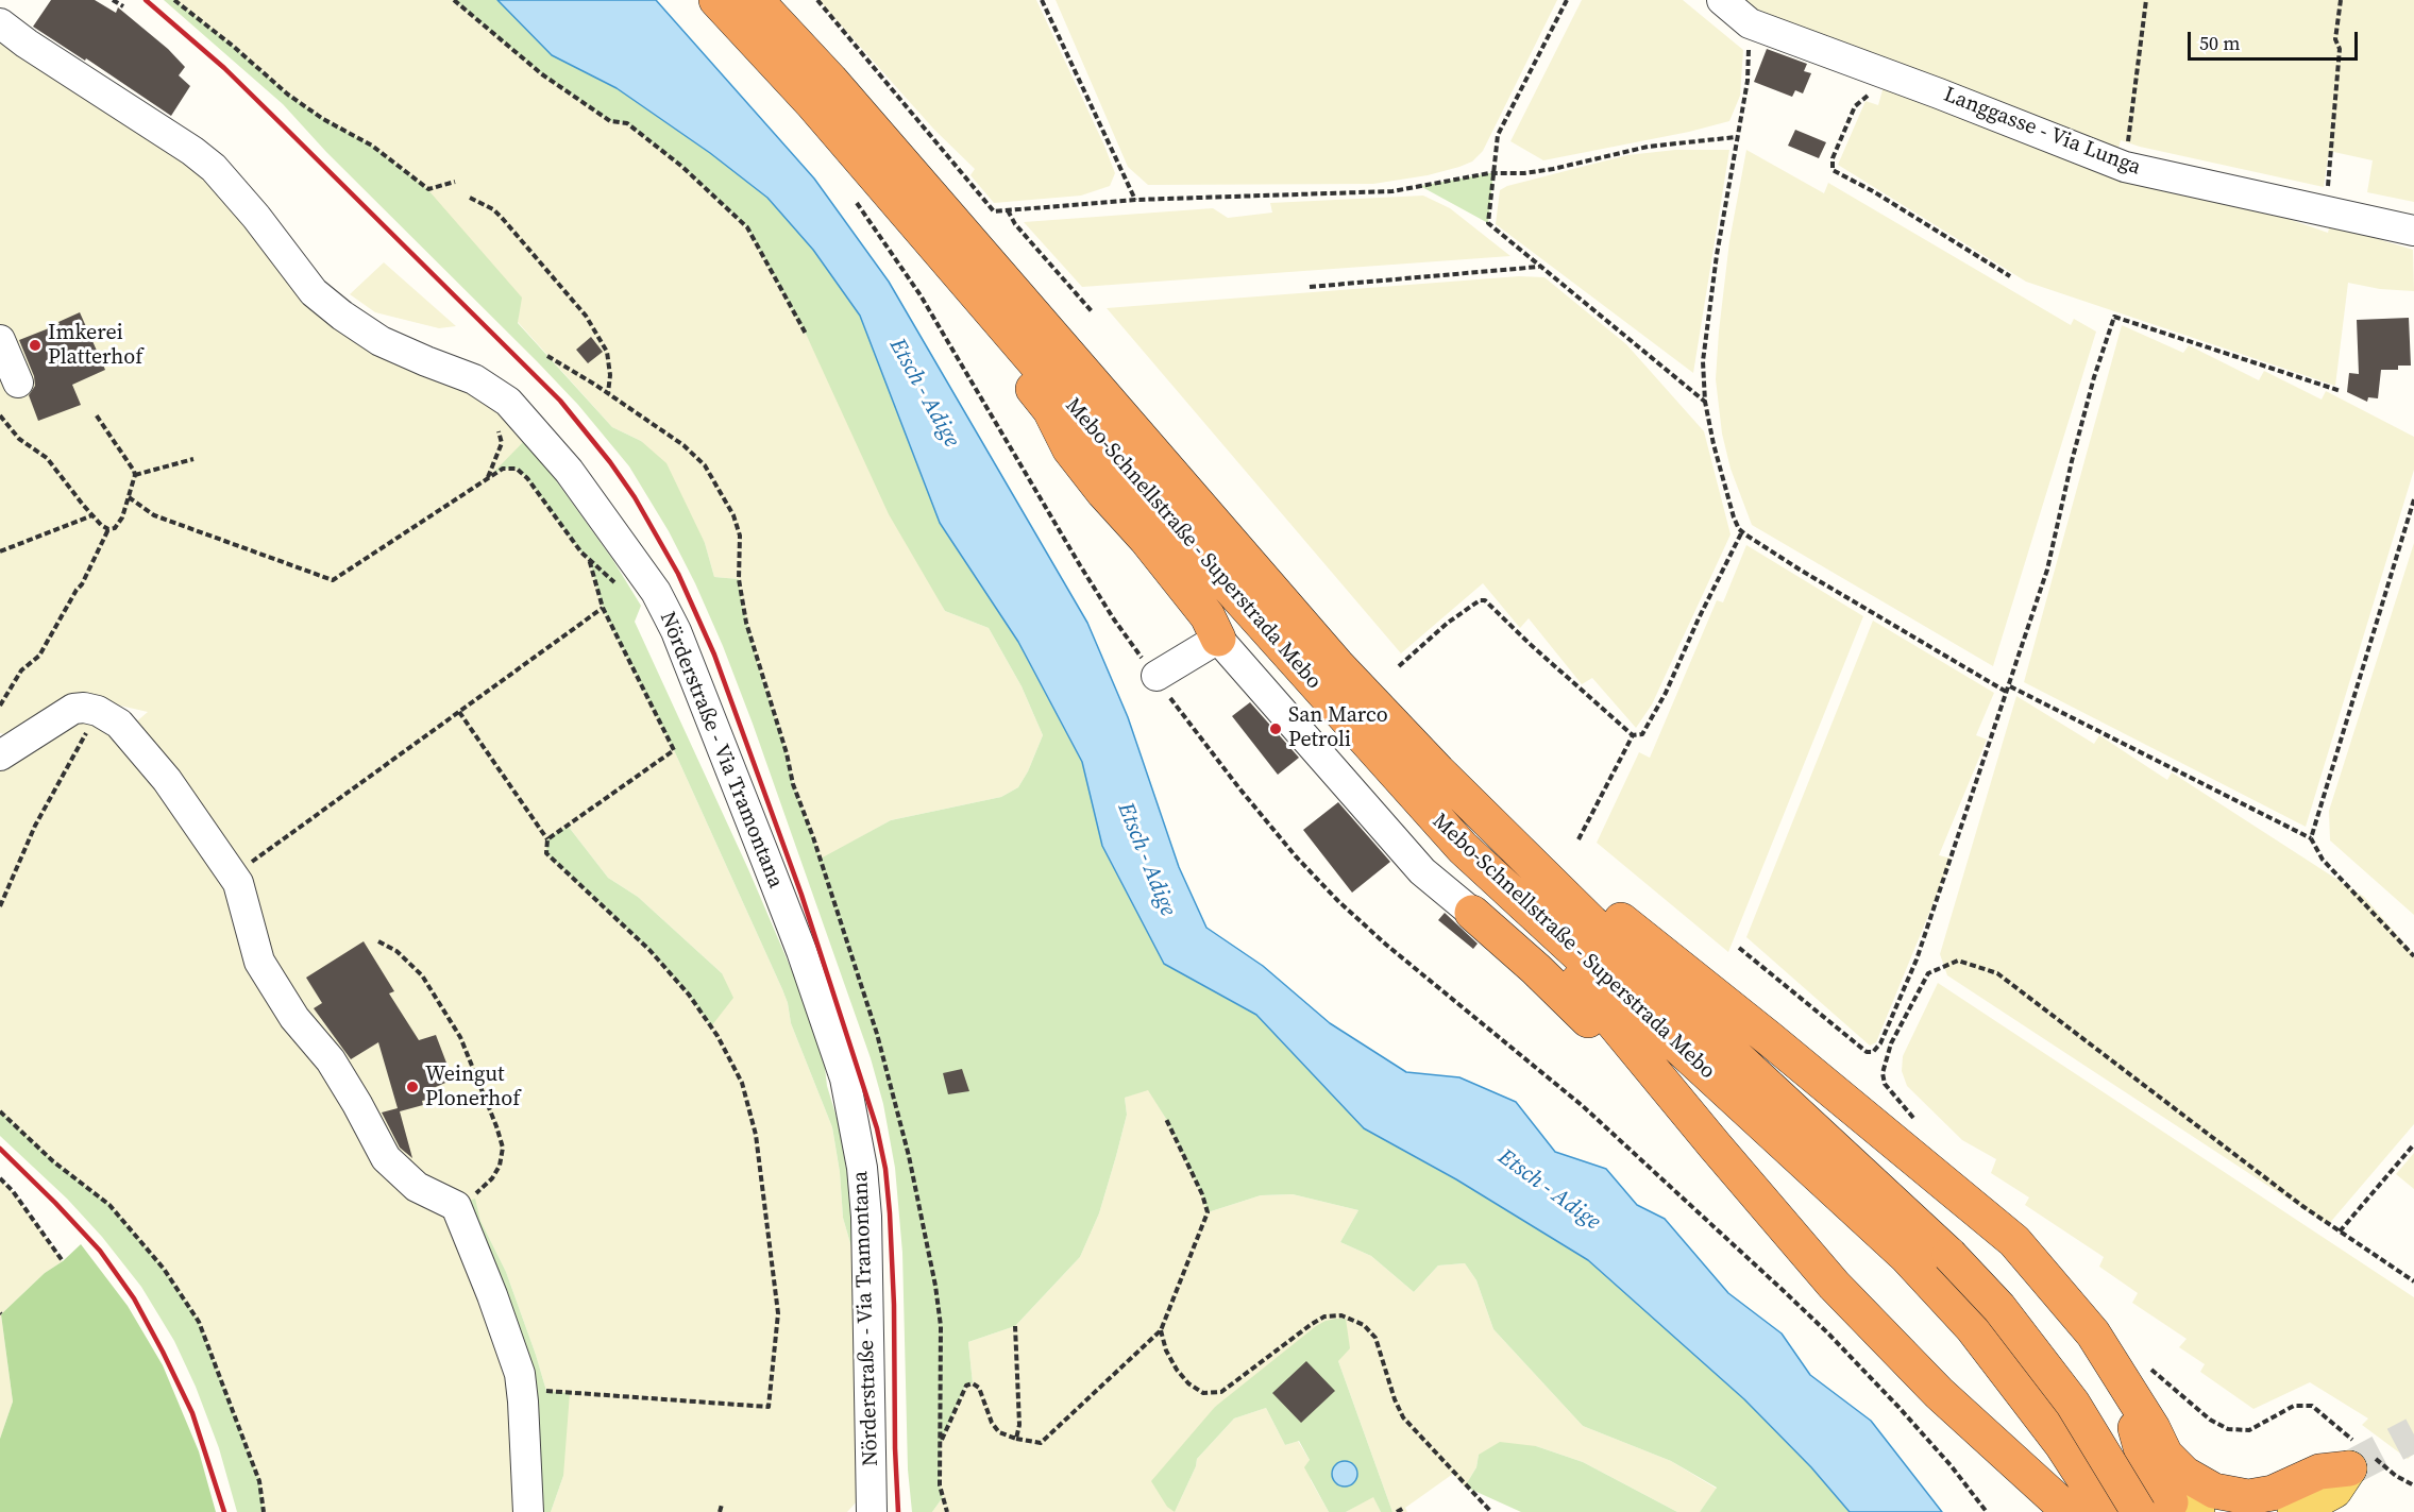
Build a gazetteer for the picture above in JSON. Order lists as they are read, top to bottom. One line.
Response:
{"streets":{"highway":["Mebo-Schnellstraße - Superstrada Mebo"],"street":["Langgasse - Via Lunga","Nörderstraße - Via Tramontana"]},"water":["Etsch - Adige"],"places":["Imkerei Platterhof","San Marco Petroli","Weingut Plonerhof"],"scale_bar":"50 m"}
